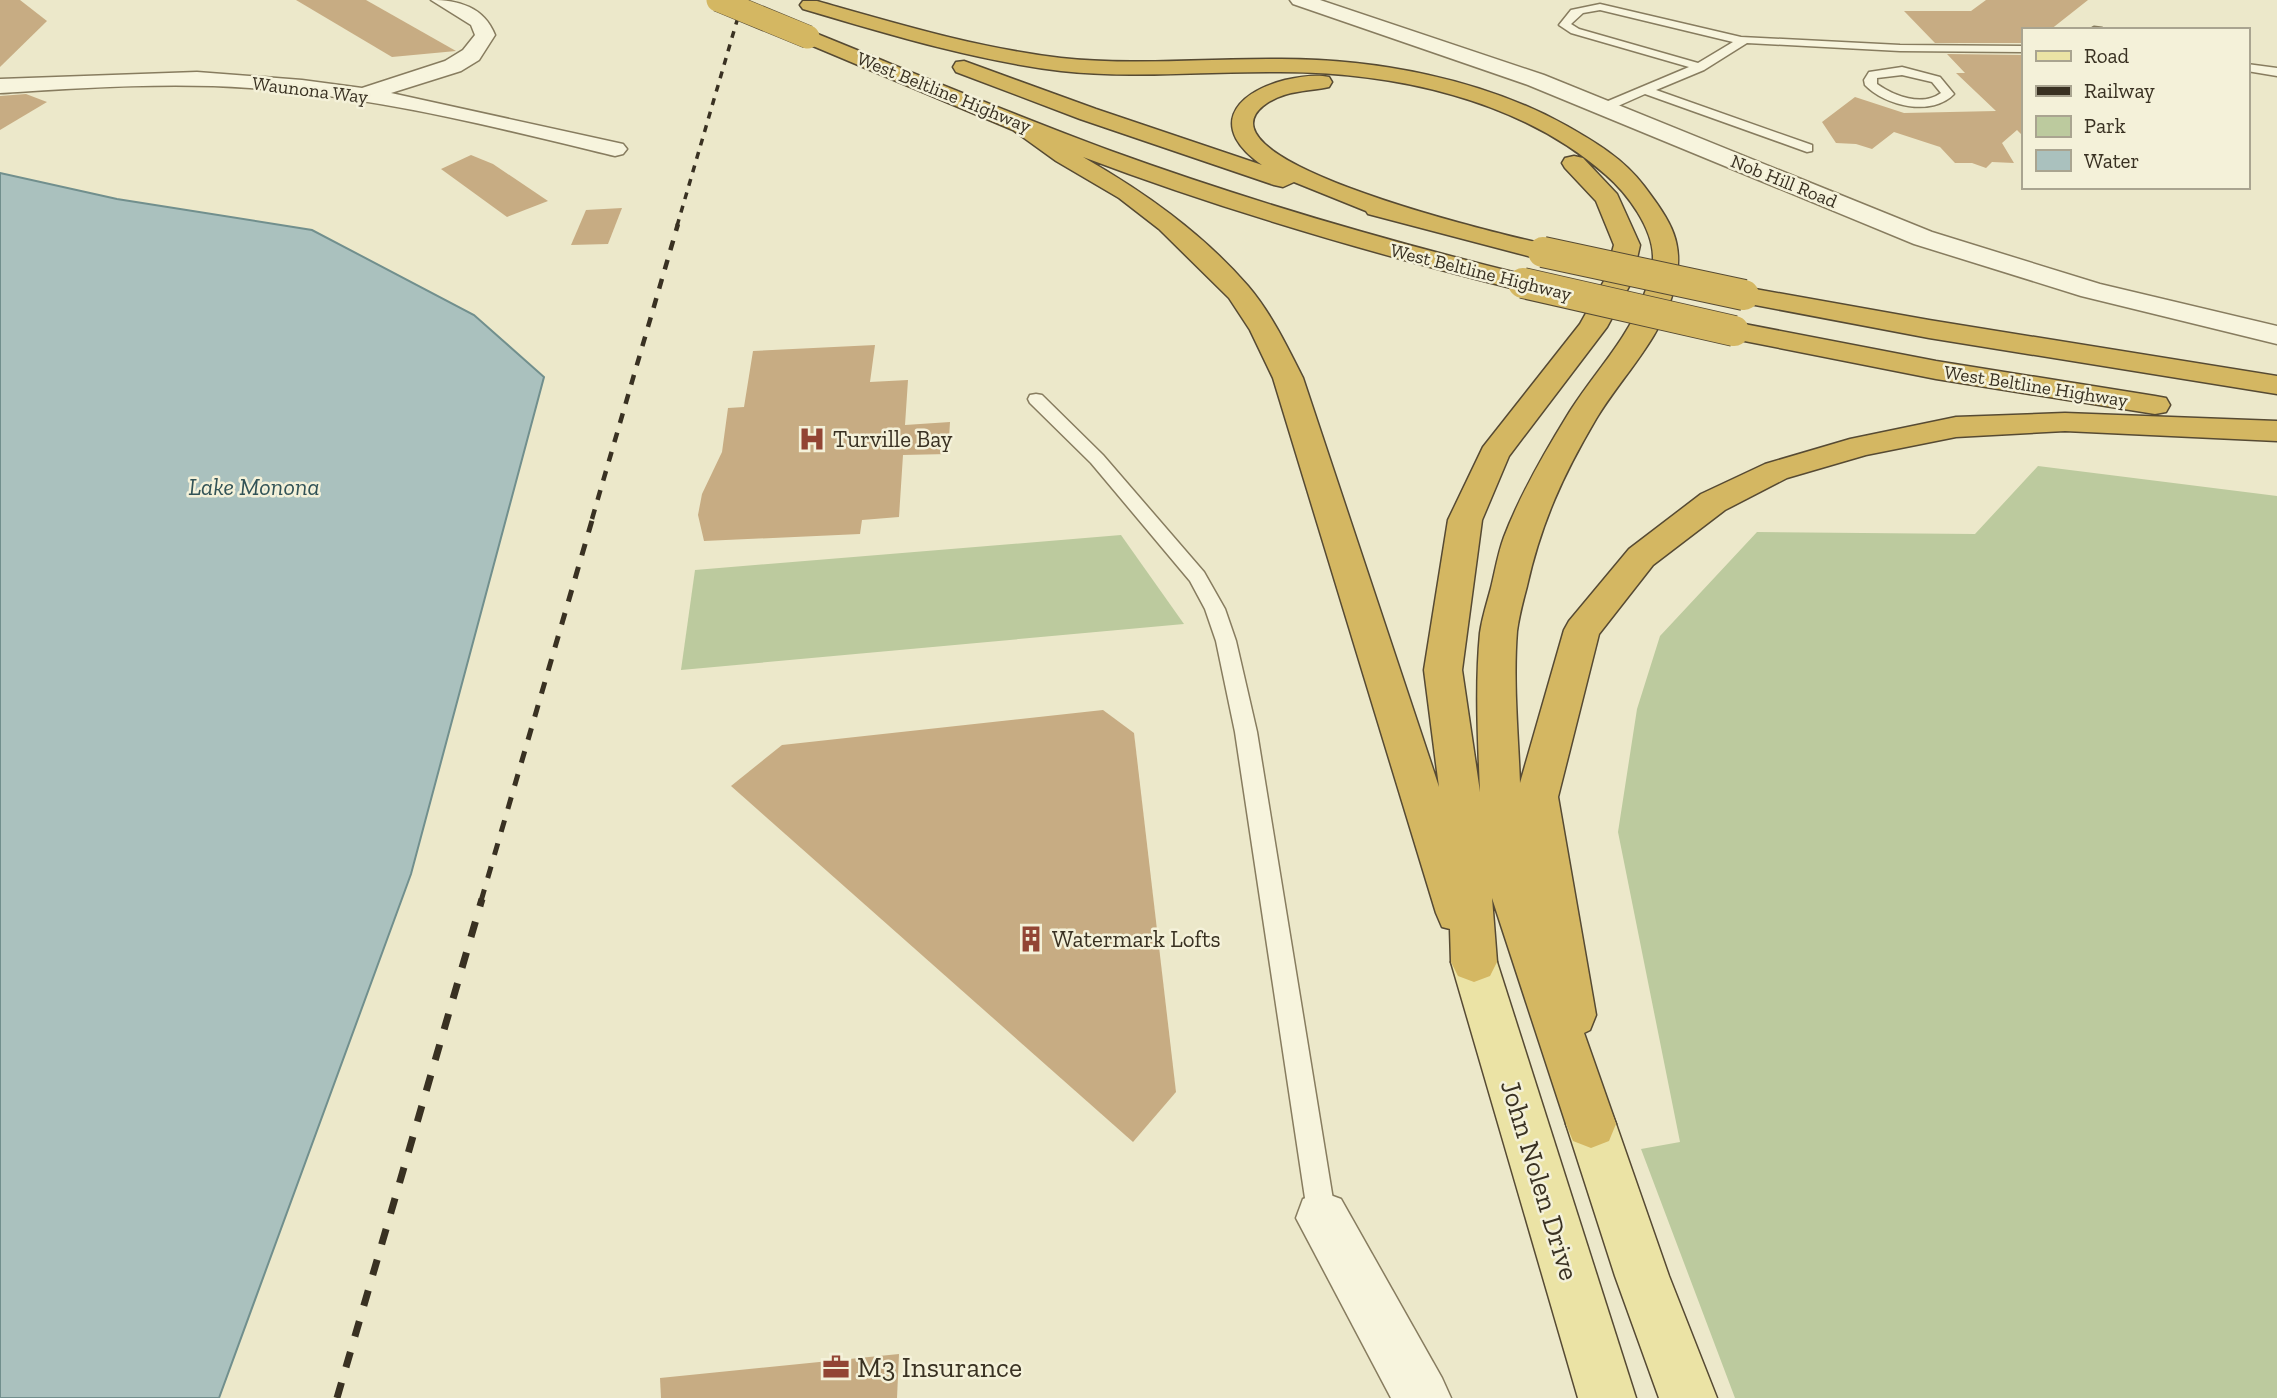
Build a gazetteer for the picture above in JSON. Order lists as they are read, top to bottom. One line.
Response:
{"streets":{"highway":["West Beltline Highway"],"main road":["John Nolen Drive"],"street":["Waunona Way","Nob Hill Road"]},"water":["Lake Monona"],"places":{"hospital":["Turville Bay"],"building":["Watermark Lofts"],"office":["M3 Insurance"]},"legend":["Road","Railway","Park","Water"]}
